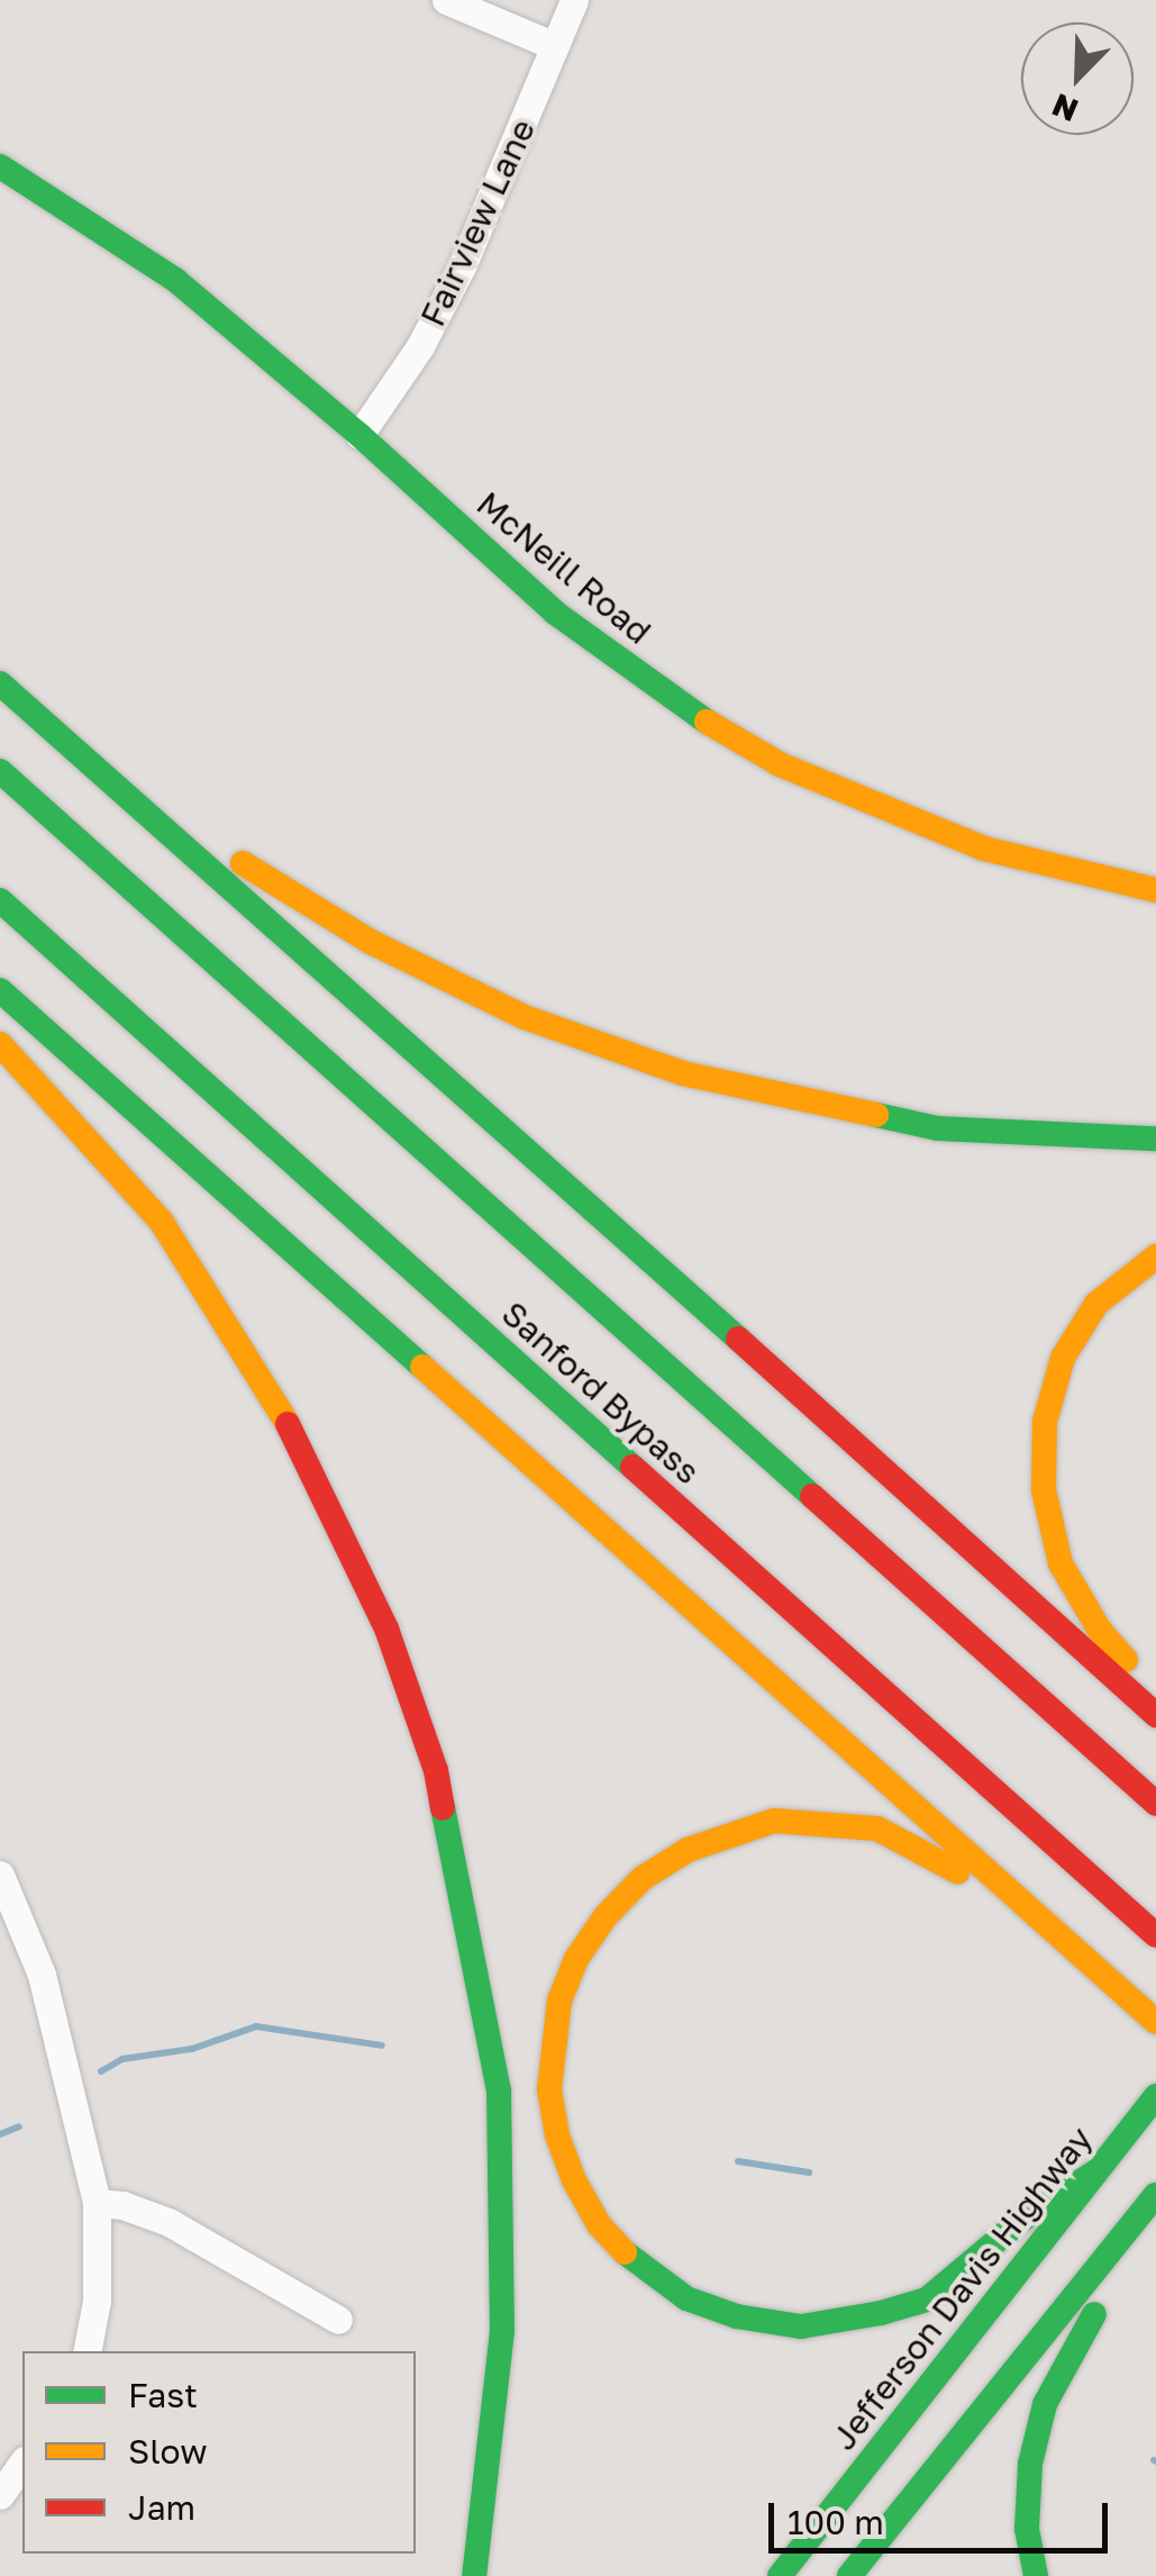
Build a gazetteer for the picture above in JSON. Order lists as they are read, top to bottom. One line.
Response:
{"streets":{"main road":["McNeill Road","Sanford Bypass","Jefferson Davis Highway"],"street":["Fairview Lane"]},"crossings":[["Fairview Lane","McNeill Road"]],"legend":["Fast","Slow","Jam"],"scale_bar":"100 m","north":"bottom left"}
